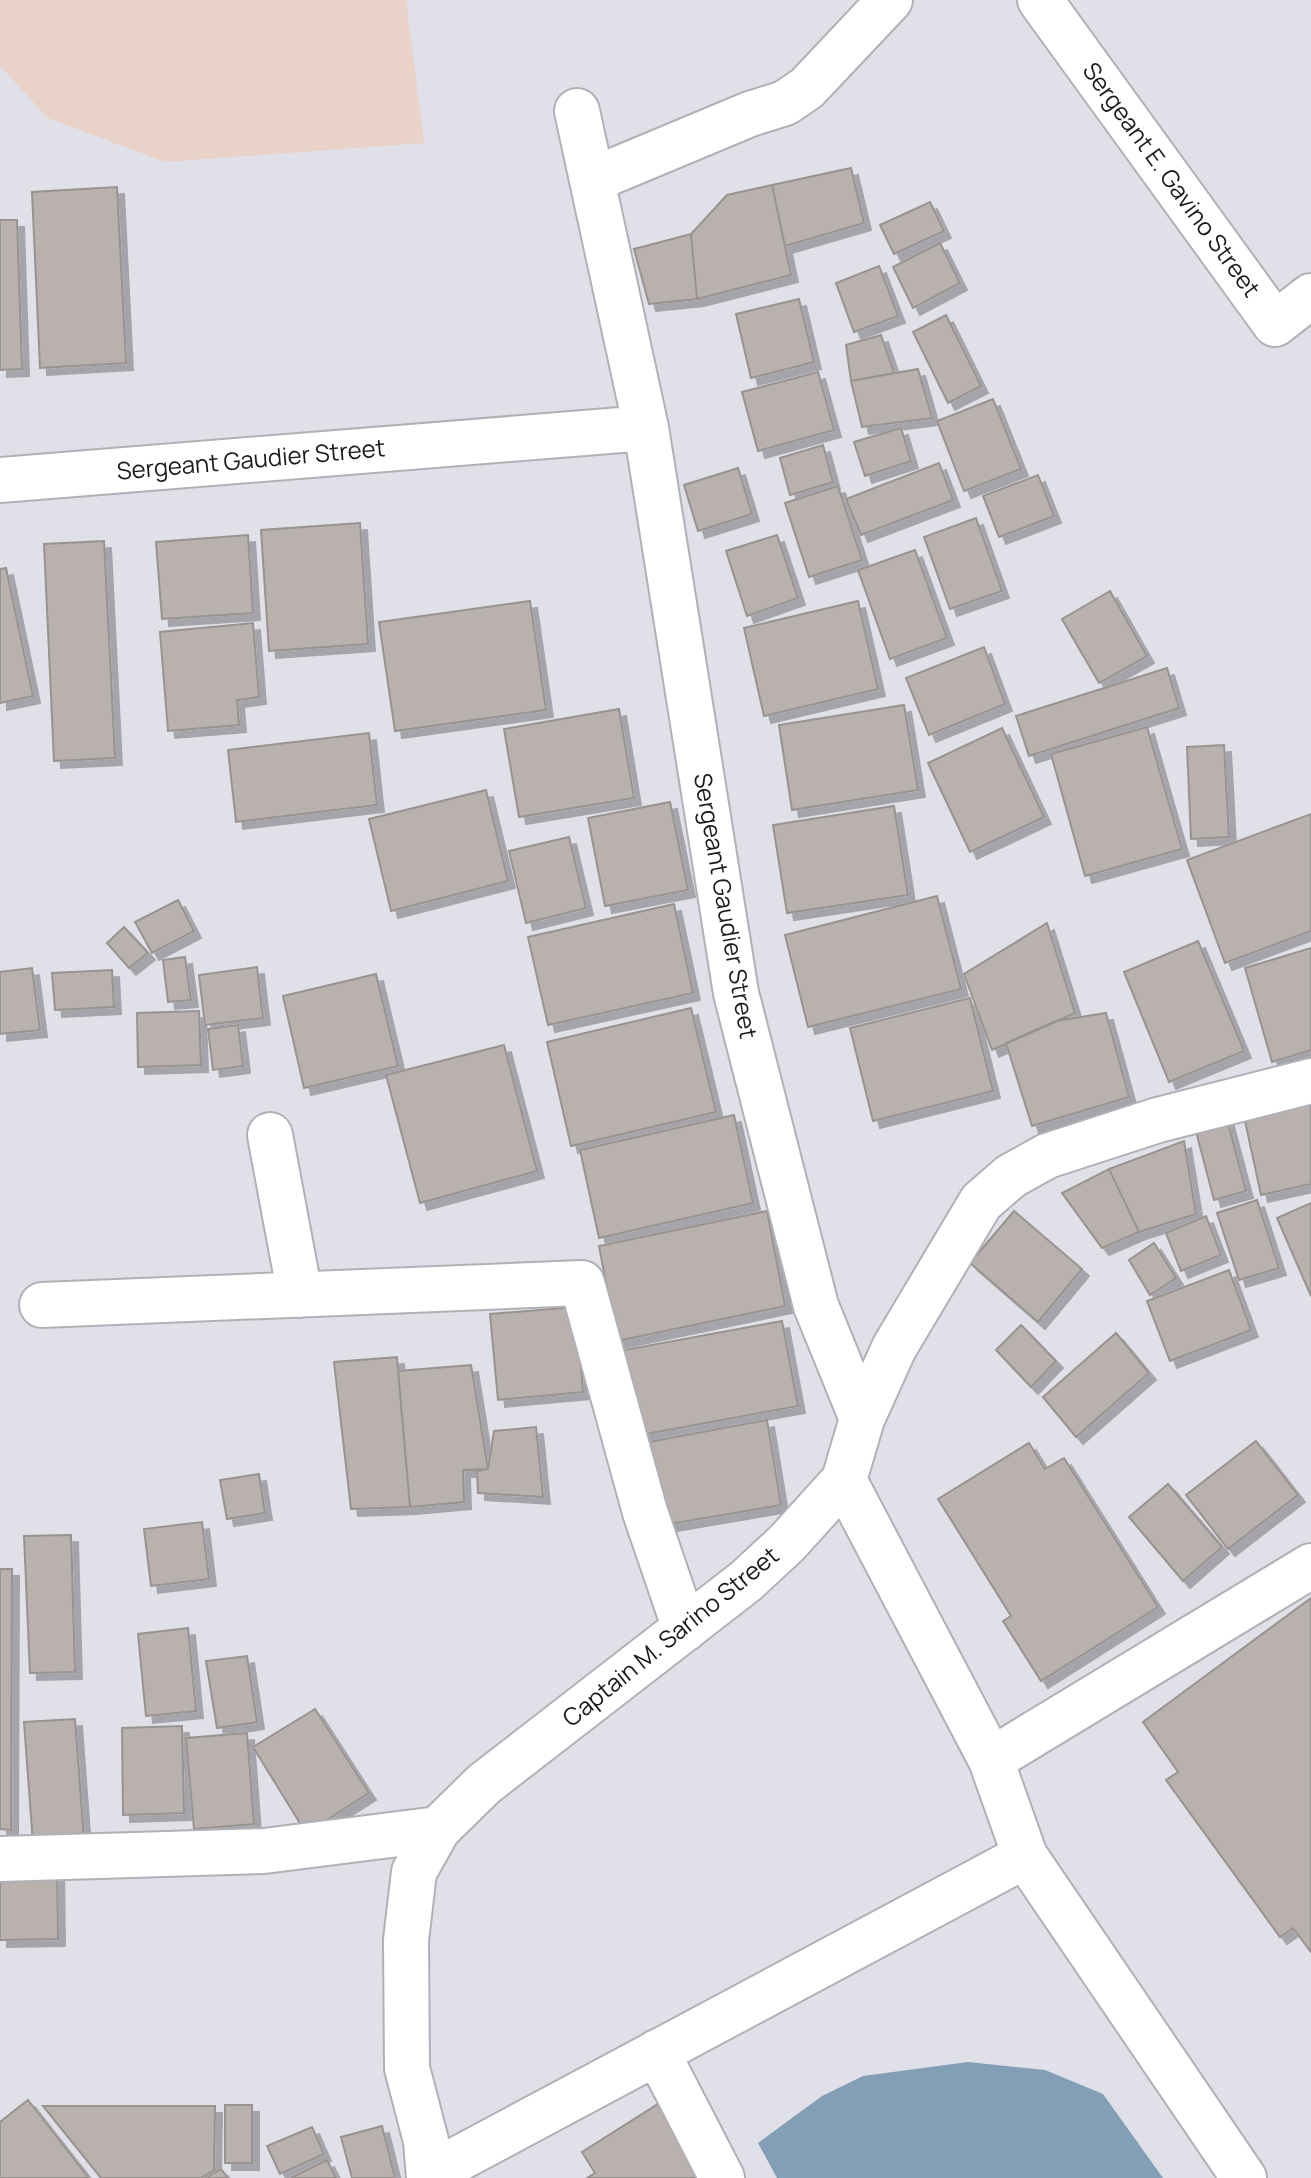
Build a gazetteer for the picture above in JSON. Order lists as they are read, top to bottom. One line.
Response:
{"streets":{"street":["Sergeant E. Gavino Street","Sergeant Gaudier Street","Captain M. Sarino Street"]},"crossings":[["Sergeant Gaudier Street","Captain M. Sarino Street"]]}
